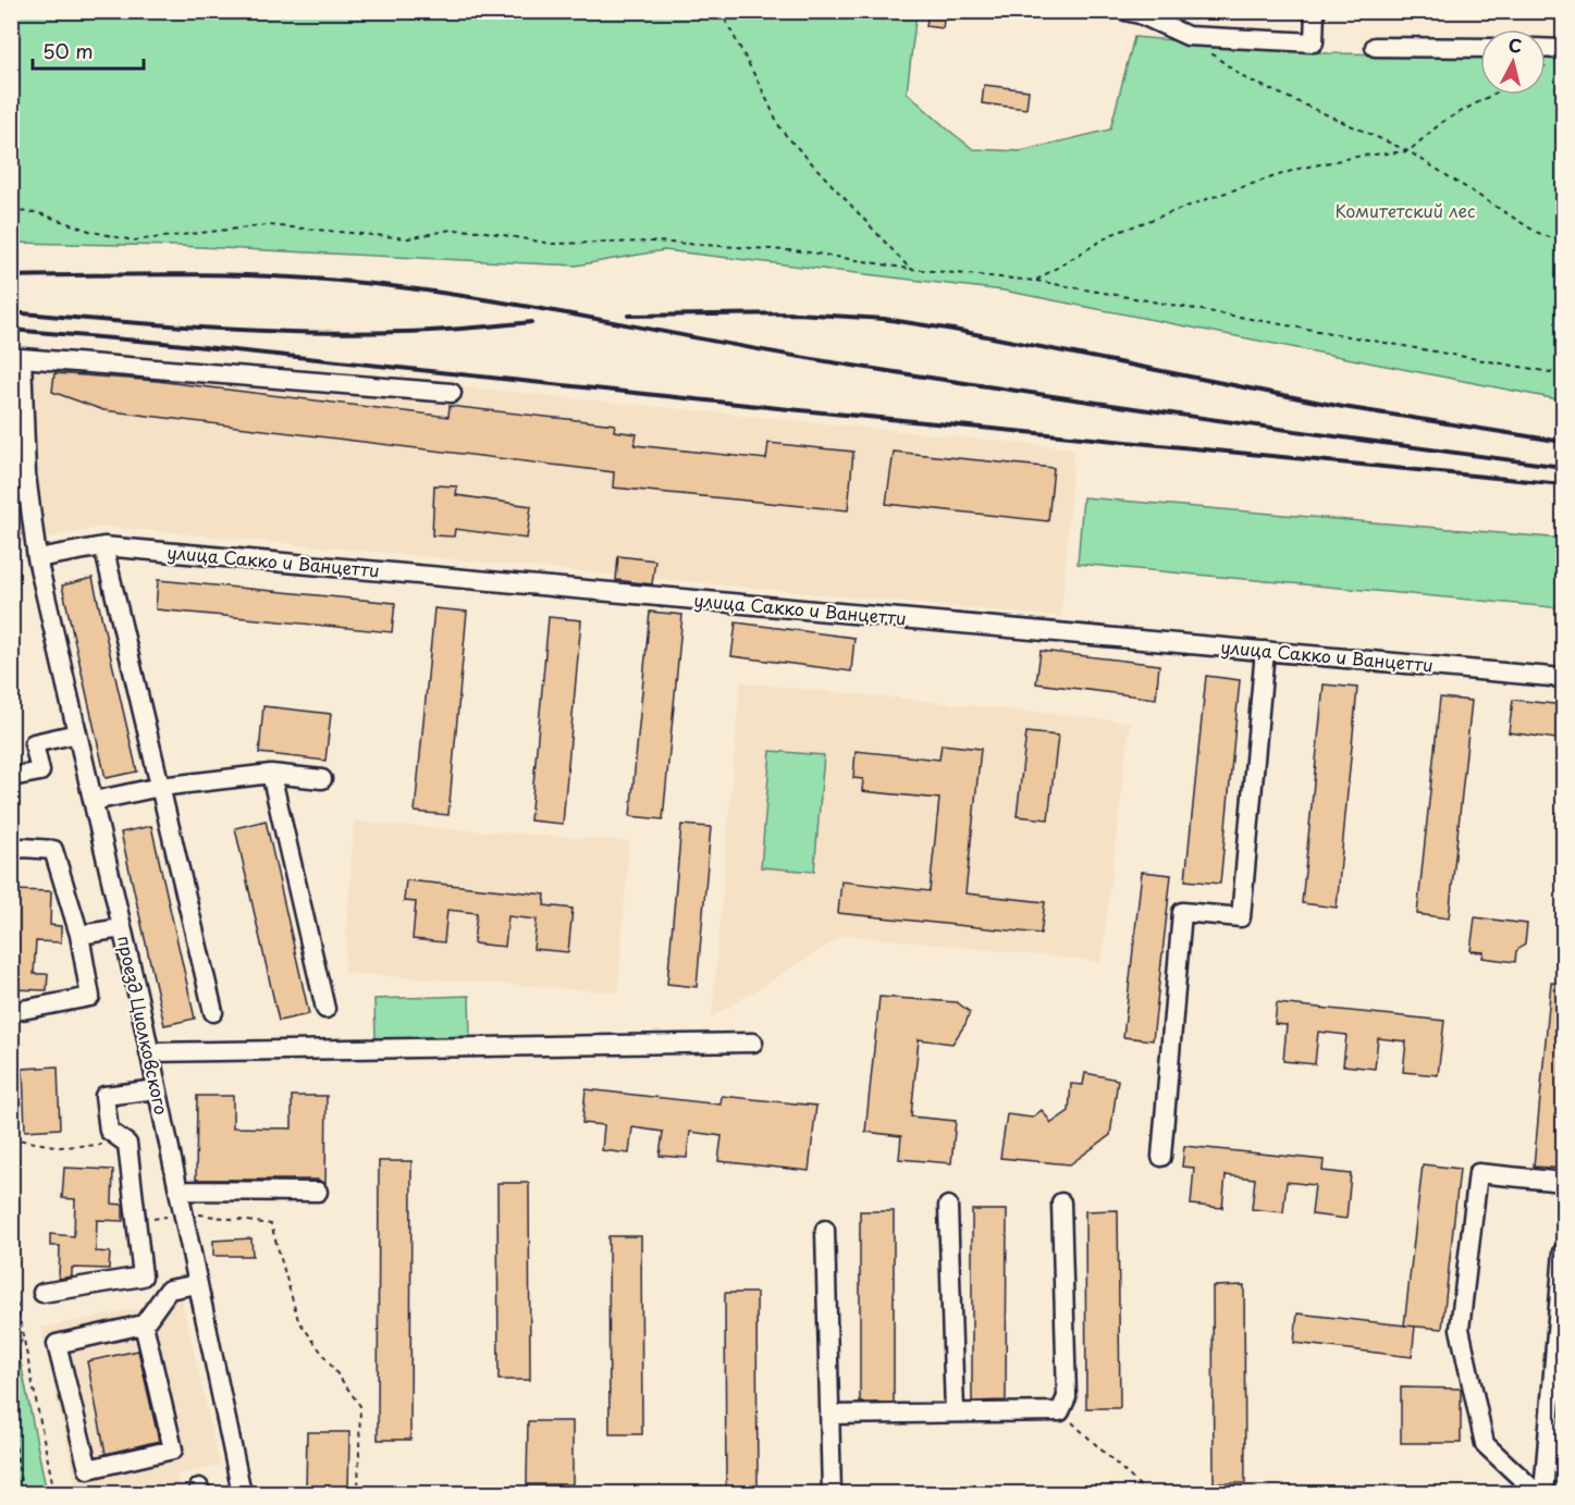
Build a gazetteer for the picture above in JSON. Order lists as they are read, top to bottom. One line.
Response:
{"streets":{"street":["улица Сакко и Ванцетти","проезд Циолковского"]},"crossings":[["улица Сакко и Ванцетти","проезд Циолковского"]],"parks":["Комитетский лес"],"scale_bar":"50 m","north":"top"}
